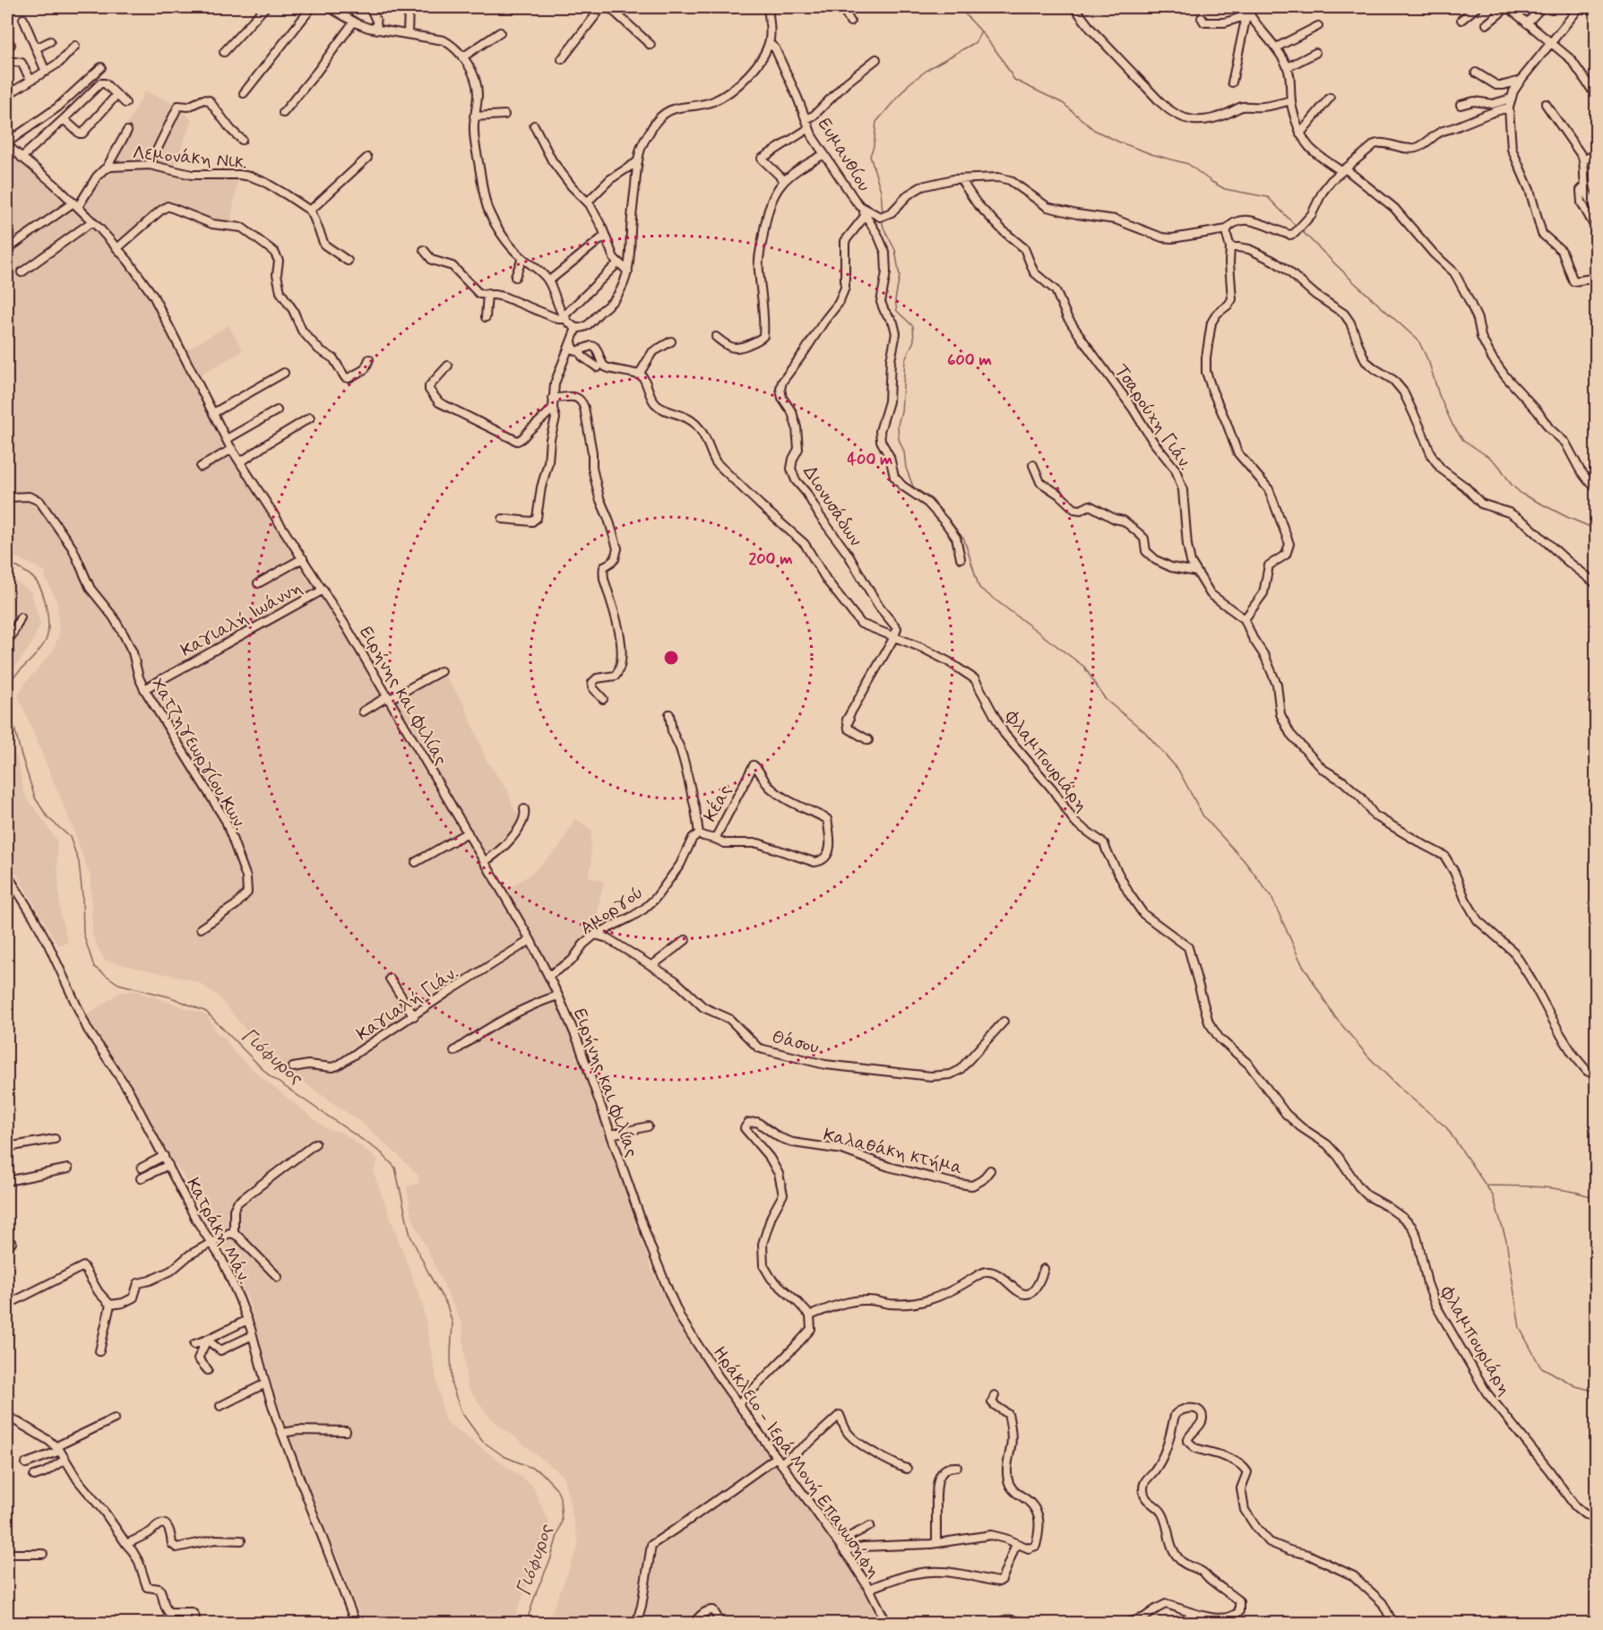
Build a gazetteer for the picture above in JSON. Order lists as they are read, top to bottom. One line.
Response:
{"streets":{"street":["Ευμανθίου","Λεμονάκη Νικ.","Τσαρούχη Γιάν.","Διονυσάδων","Καγιαλή Ιωάννη","Ειρήνης και Φιλίας","Χατζηγεωργίου Κων.","Φλαμπουριάρη","Κέας","Αμοργού","Καγιαλή Γιάν.","Θάσου","Καλαθάκη κτήμα","Κατράκη Μάν.","Ηράκλειο - Ιερά Μονή Επανωσήφη"]},"crossings":[["Ευμανθίου","Τσαρούχη Γιάν."],["Λεμονάκη Νικ.","Ειρήνης και Φιλίας"],["Διονυσάδων","Φλαμπουριάρη"],["Καγιαλή Ιωάννη","Ειρήνης και Φιλίας"],["Καγιαλή Ιωάννη","Χατζηγεωργίου Κων."],["Ειρήνης και Φιλίας","Αμοργού"],["Ειρήνης και Φιλίας","Καγιαλή Γιάν."],["Ειρήνης και Φιλίας","Ηράκλειο - Ιερά Μονή Επανωσήφη"],["Κέας","Αμοργού"],["Αμοργού","Θάσου"]],"water":["Γιόφυρος"],"rings":["600 m","400 m","200 m"]}
